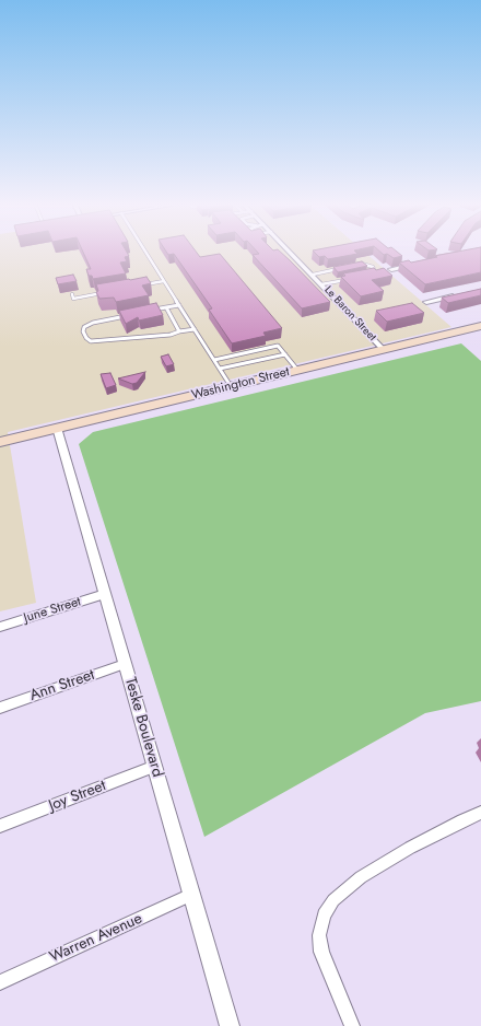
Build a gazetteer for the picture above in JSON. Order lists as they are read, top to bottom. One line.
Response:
{"streets":{"main road":["Washington Street"],"street":["Le Baron Street","June Street","Ann Street","Teske Boulevard","Joy Street","Warren Avenue"]},"crossings":[["Le Baron Street","Washington Street"],["Washington Street","Teske Boulevard"],["June Street","Teske Boulevard"],["Ann Street","Teske Boulevard"],["Teske Boulevard","Joy Street"],["Teske Boulevard","Warren Avenue"]]}
